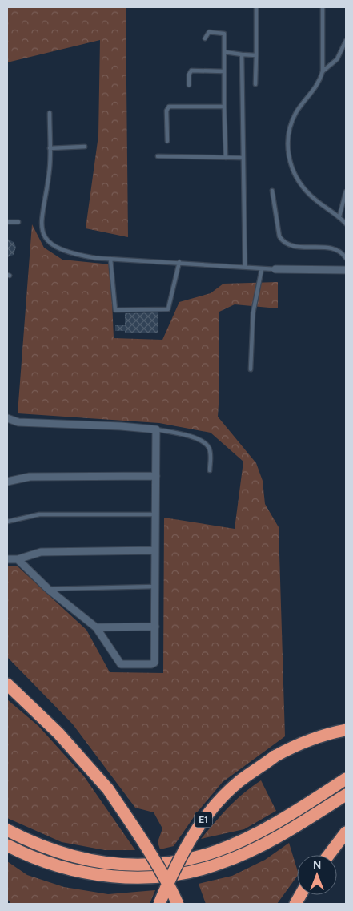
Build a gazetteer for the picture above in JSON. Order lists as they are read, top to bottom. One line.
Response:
{"streets":{"highway":["E1"]},"north":"top"}
